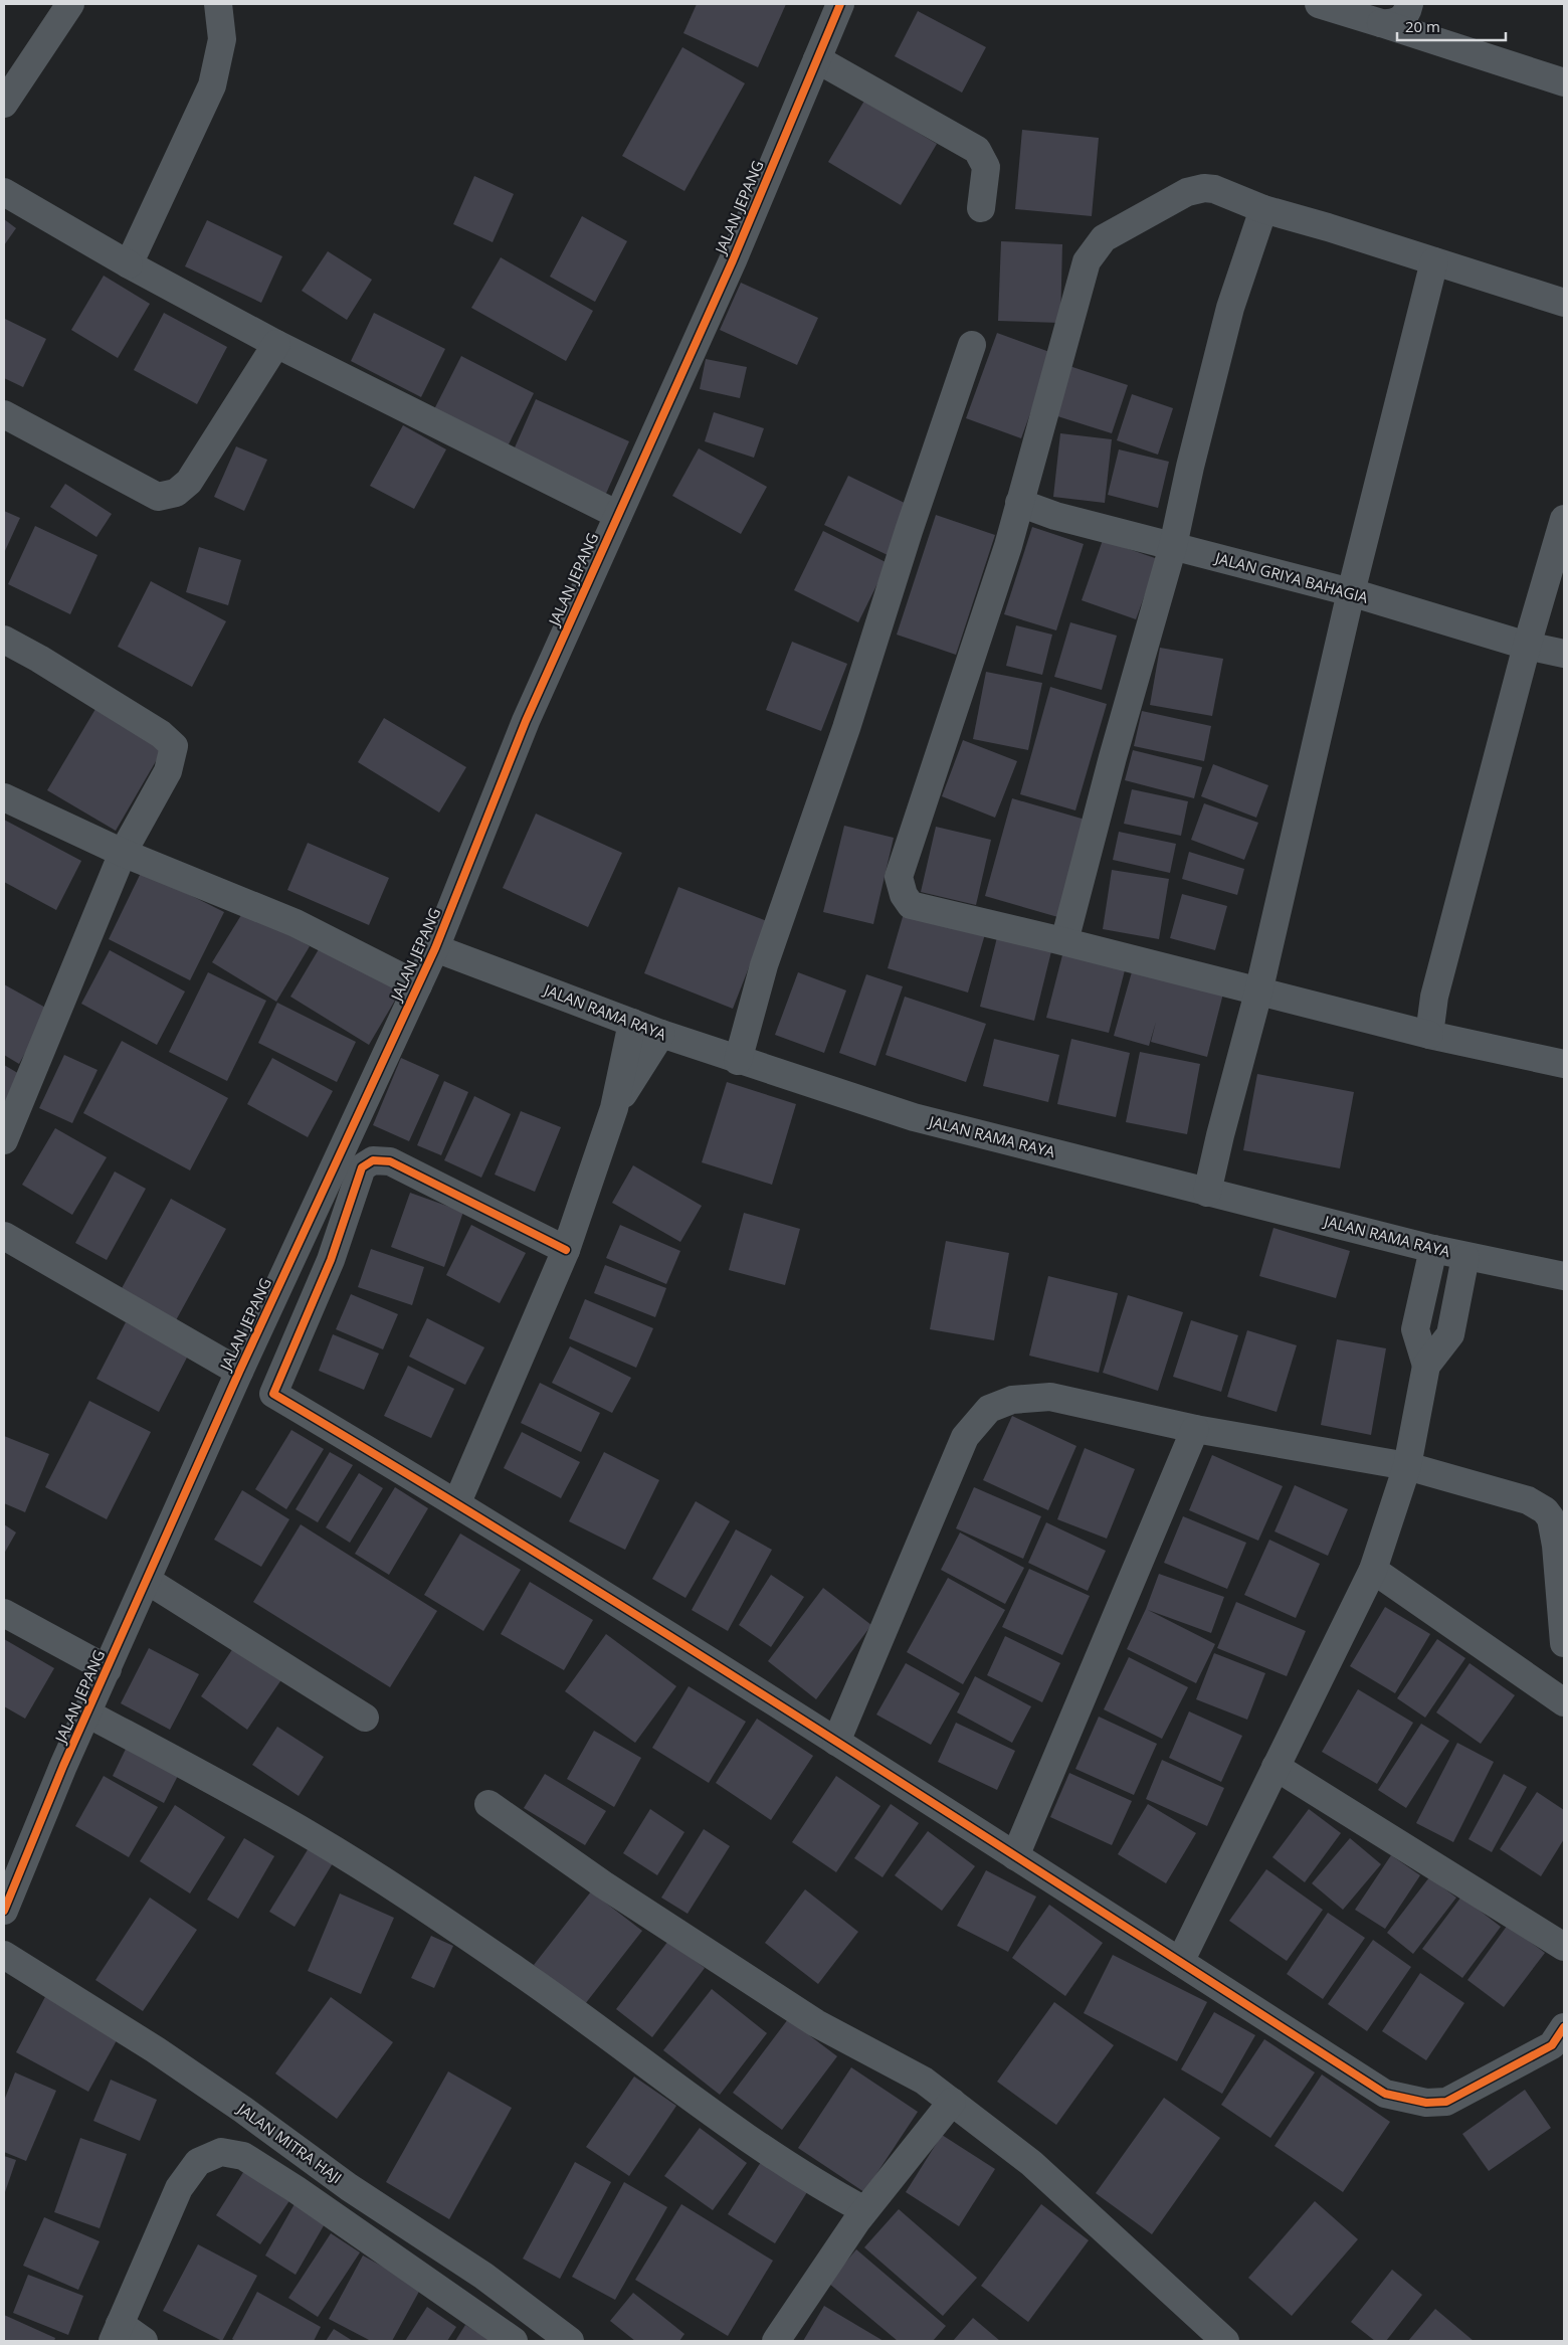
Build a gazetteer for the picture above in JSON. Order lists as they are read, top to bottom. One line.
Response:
{"streets":{"street":["JALAN JEPANG","JALAN GRIYA BAHAGIA","JALAN RAMA RAYA","JALAN MITRA HAJI"]},"crossings":[["JALAN JEPANG","JALAN RAMA RAYA"]],"scale_bar":"20 m"}
